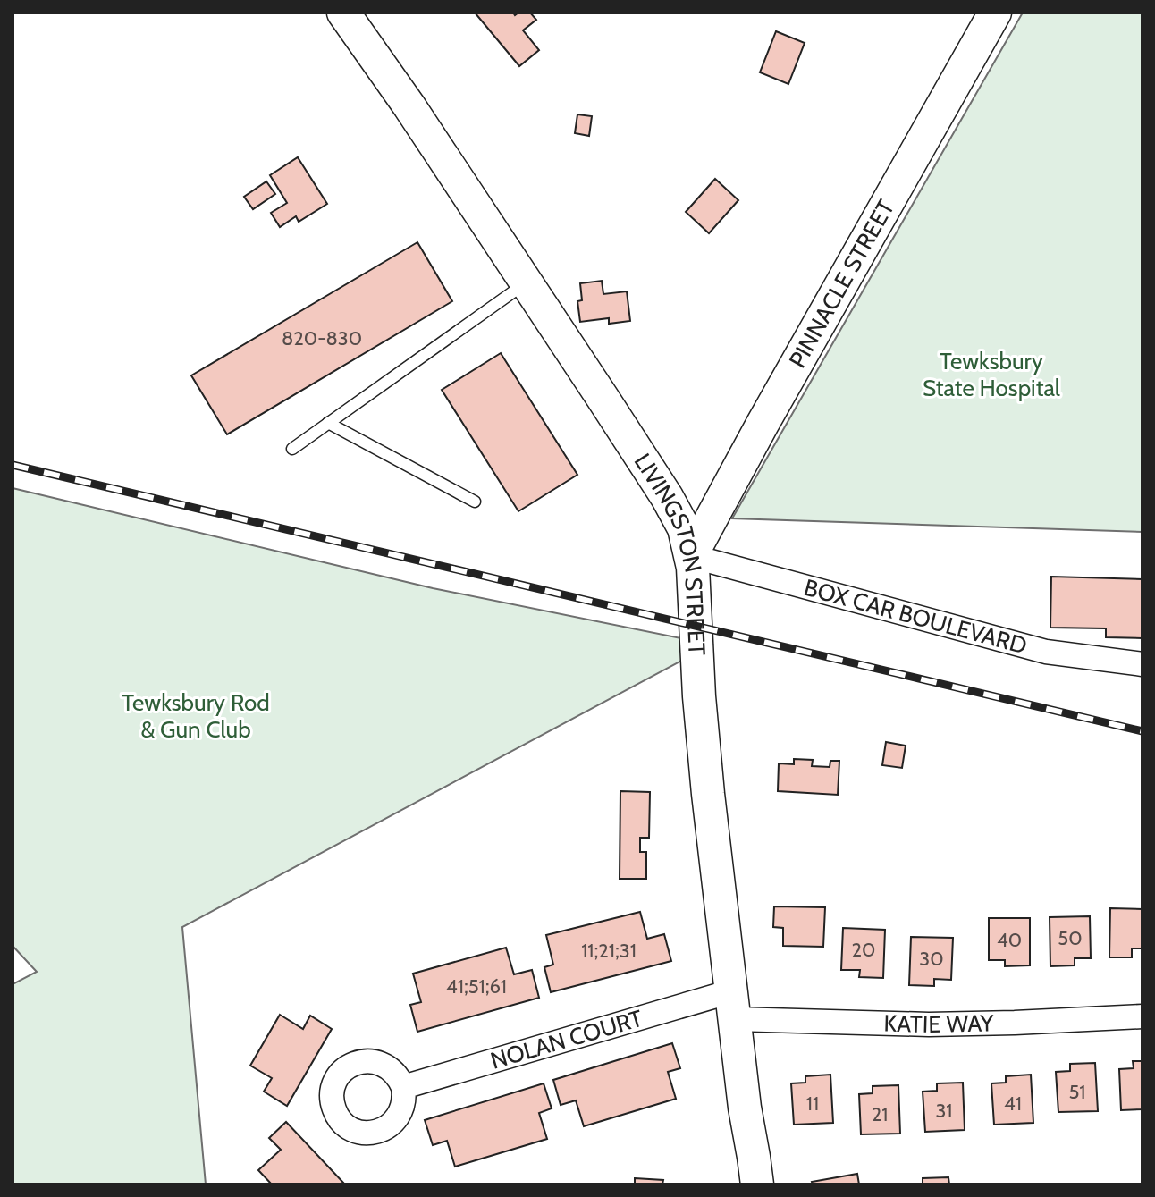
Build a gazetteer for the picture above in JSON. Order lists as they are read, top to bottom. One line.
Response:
{"streets":{"street":["PINNACLE STREET","LIVINGSTON STREET","BOX CAR BOULEVARD","KATIE WAY","NOLAN COURT"]},"crossings":[["PINNACLE STREET","LIVINGSTON STREET"],["PINNACLE STREET","BOX CAR BOULEVARD"],["LIVINGSTON STREET","BOX CAR BOULEVARD"],["LIVINGSTON STREET","KATIE WAY"],["LIVINGSTON STREET","NOLAN COURT"],["KATIE WAY","NOLAN COURT"]],"parks":["Tewksbury State Hospital","Tewksbury Rod & Gun Club"],"house_numbers":["820-830","50","40","20","11;21;31","30","41;51;61","51","11","41","31","21"]}
